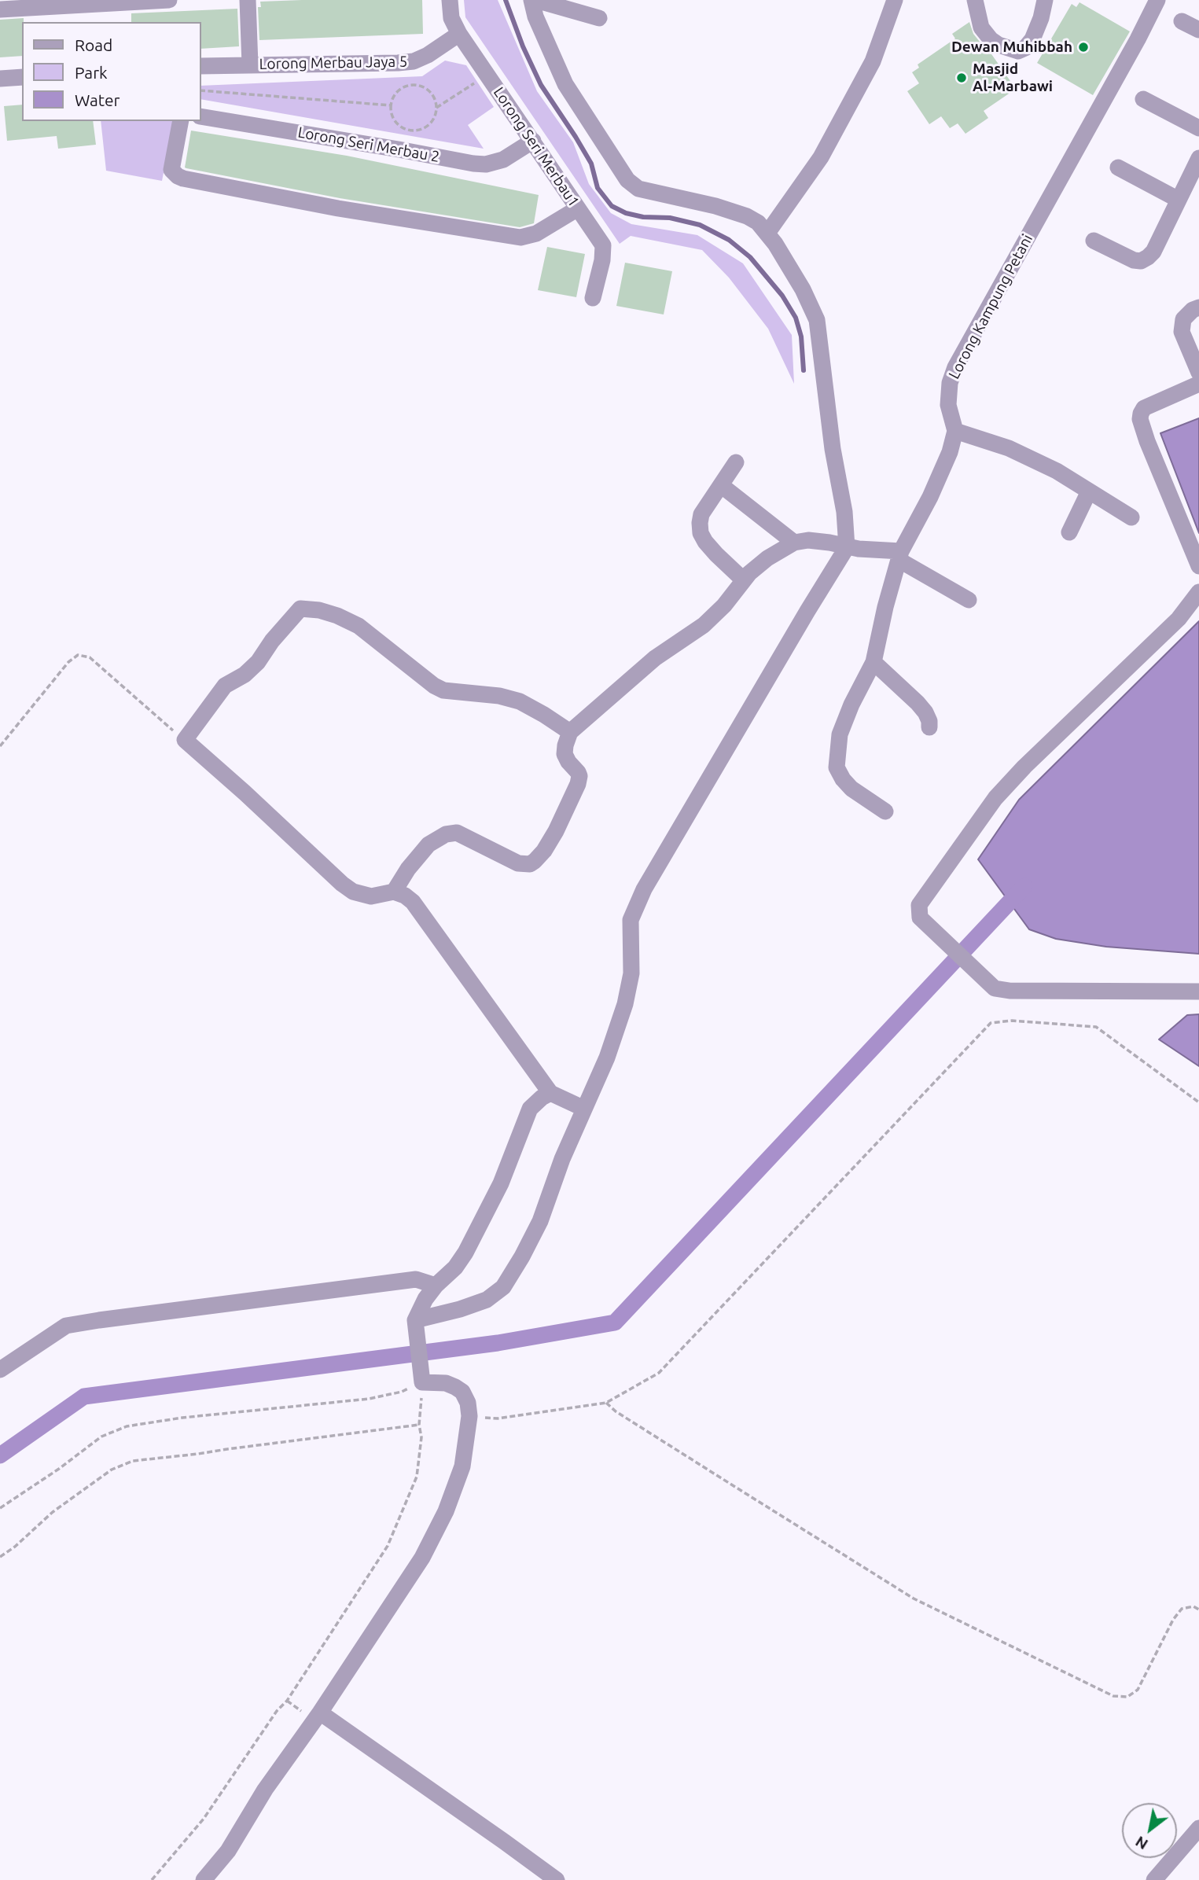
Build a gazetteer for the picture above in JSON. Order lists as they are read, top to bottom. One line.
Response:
{"streets":{"street":["Lorong Merbau Jaya 5","Lorong Seri Merbau 2","Lorong Seri Merbau1","Lorong Kampung Petani"]},"crossings":[["Lorong Merbau Jaya 5","Lorong Seri Merbau1"],["Lorong Seri Merbau 2","Lorong Seri Merbau1"]],"places":["Dewan Muhibbah","Masjid Al-Marbawi"],"legend":["Road","Park","Water"],"north":"bottom left"}
